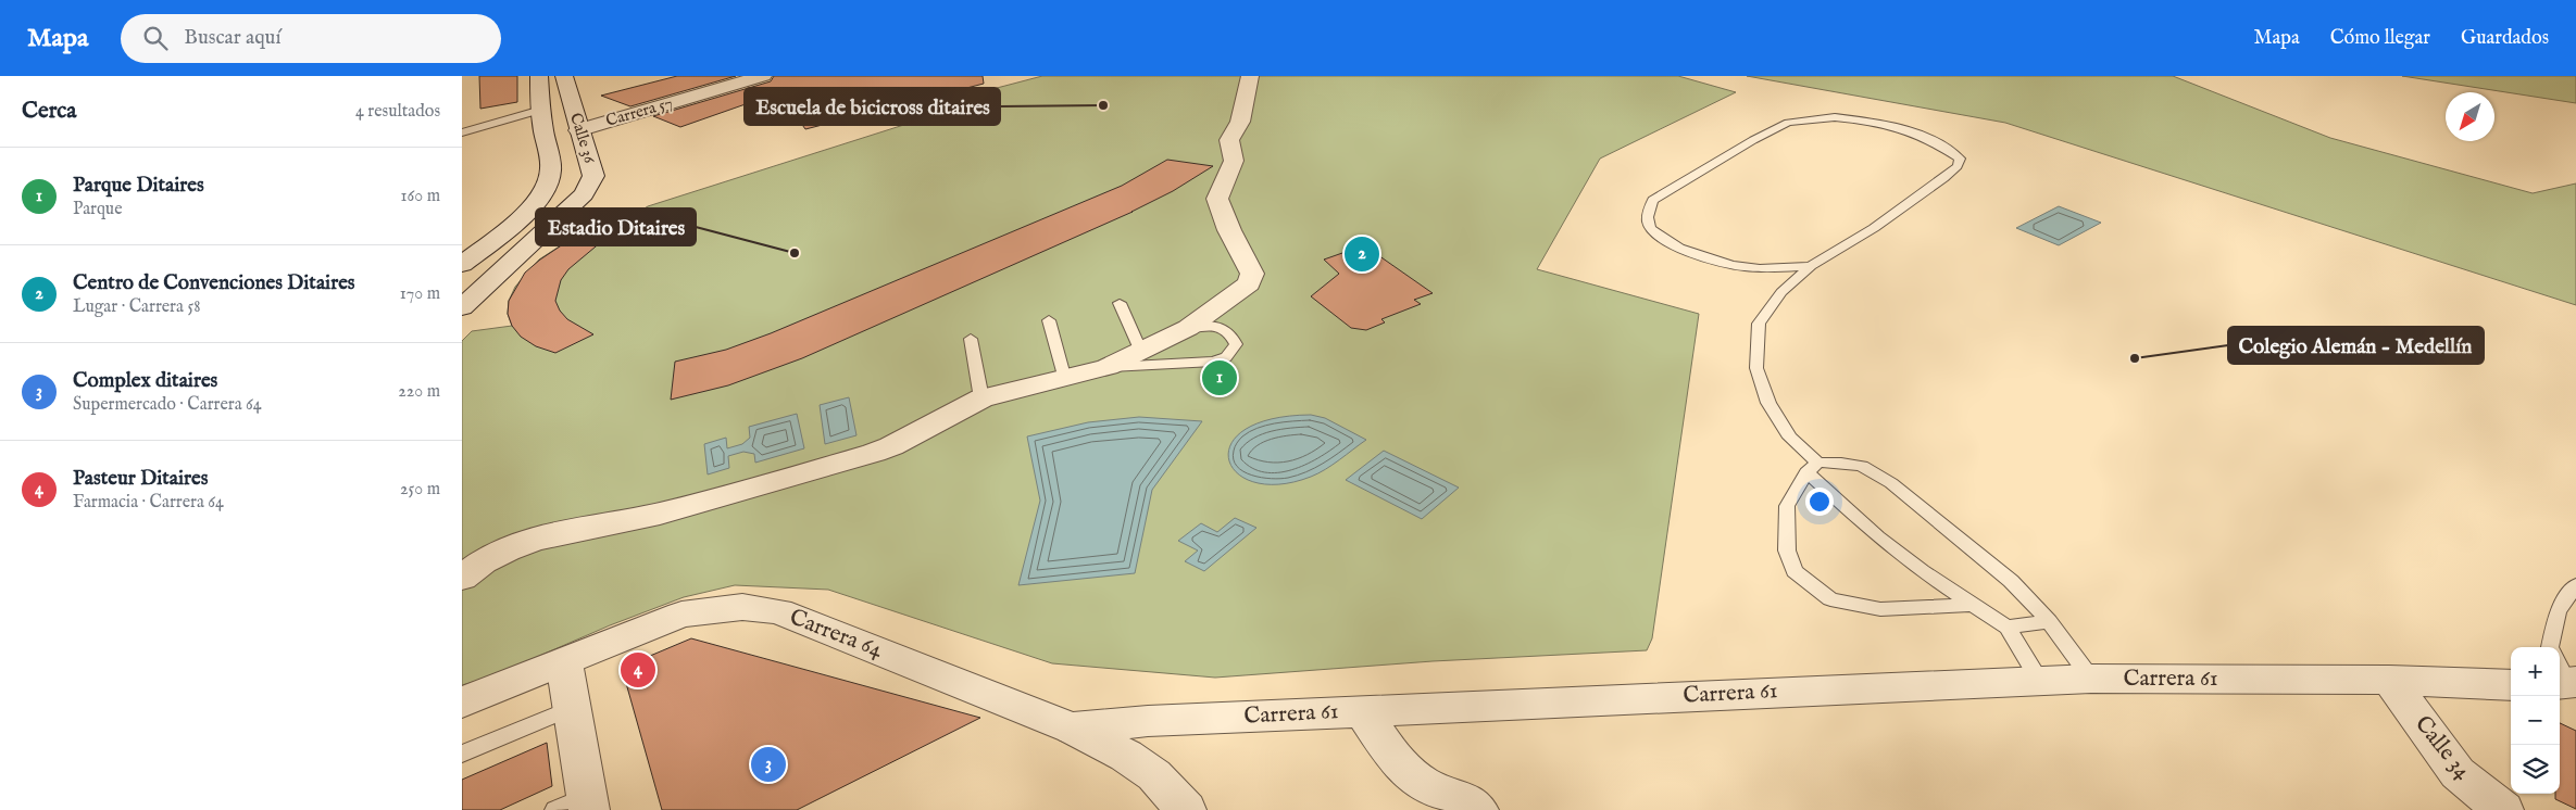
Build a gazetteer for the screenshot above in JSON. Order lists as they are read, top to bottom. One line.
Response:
{"streets":{"street":["Carrera 57","Calle 36","Carrera 64","Carrera 61","Calle 34"]},"crossings":[["Carrera 57","Calle 36"],["Carrera 64","Carrera 61"],["Carrera 61","Calle 34"]],"places":["Escuela de bicicross ditaires","Estadio Ditaires","Colegio Alemán - Medellín"],"north":"bottom left","page":{"header":"Mapa","search":"Buscar aquí","nav":["Mapa","Cómo llegar","Guardados"],"heading":["Cerca","4 resultados"],"list":[{"mark":"1","name":"Parque Ditaires","note":"Parque","value":"160 m"},{"mark":"2","name":"Centro de Convenciones Ditaires","note":"Lugar · Carrera 58","value":"170 m"},{"mark":"3","name":"Complex ditaires","note":"Supermercado · Carrera 64","value":"220 m"},{"mark":"4","name":"Pasteur Ditaires","note":"Farmacia · Carrera 64","value":"250 m"}],"pins":["2","1","4","3"],"map_buttons":["+","−"]}}
